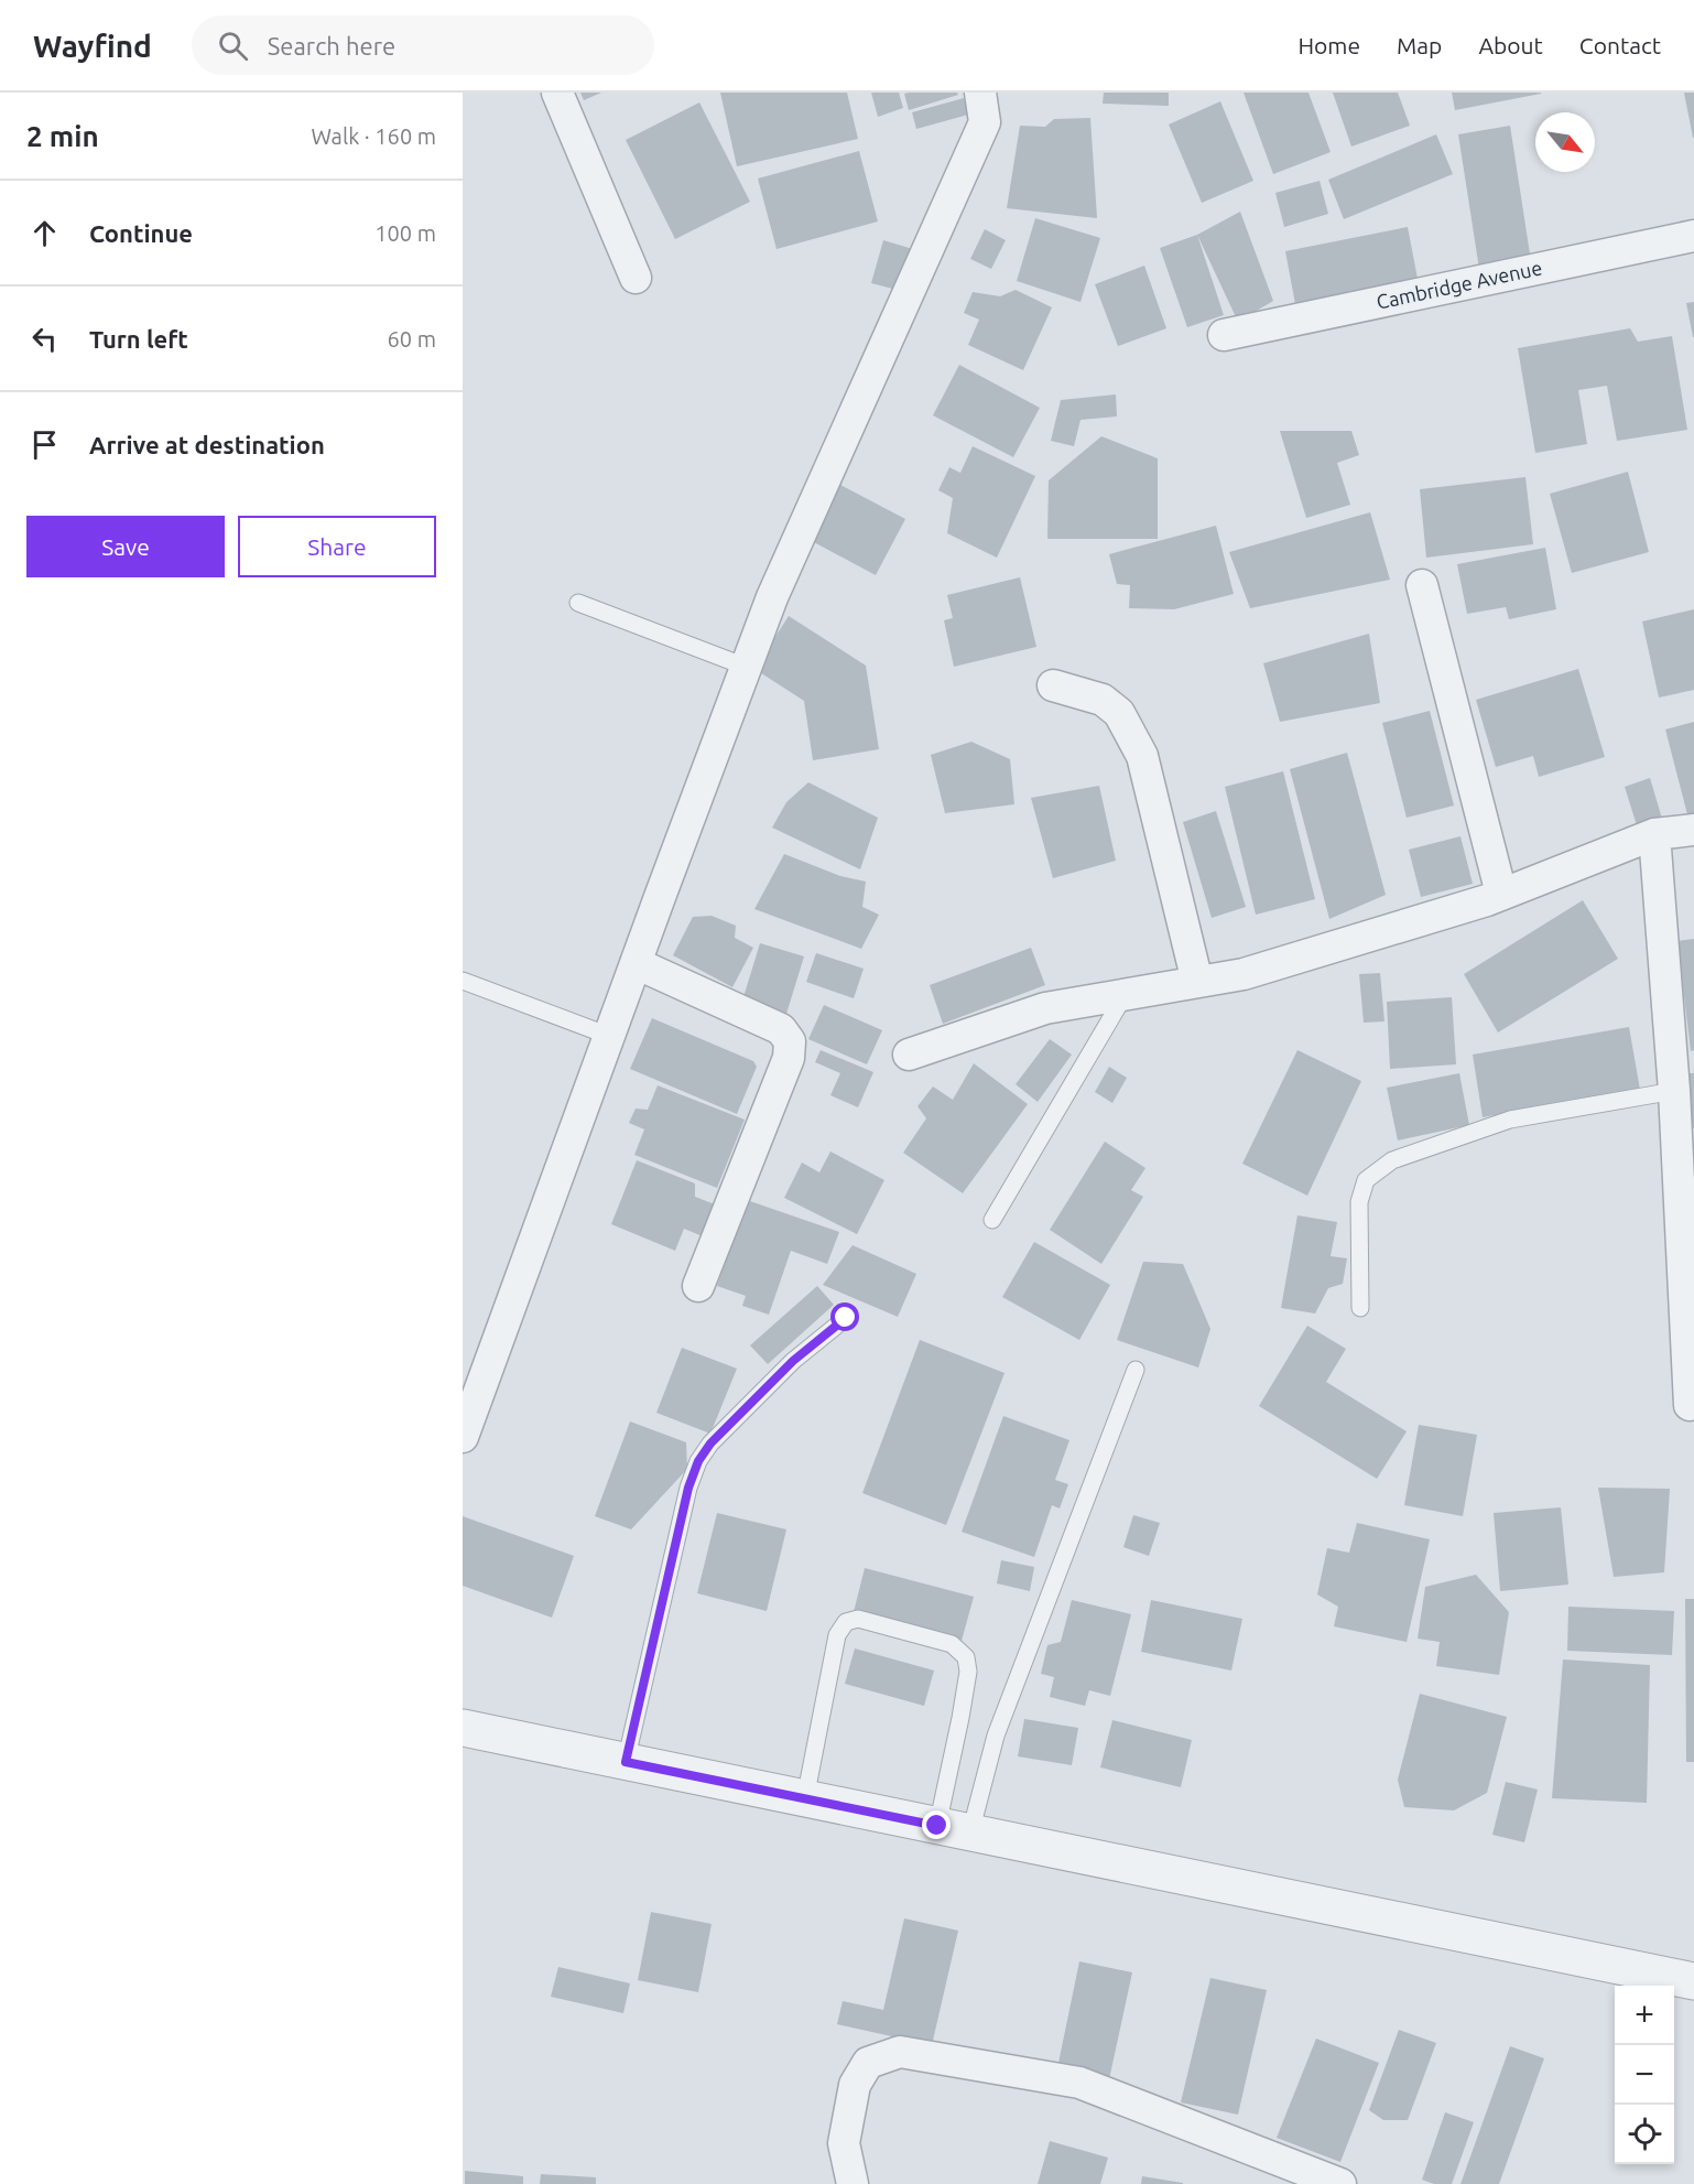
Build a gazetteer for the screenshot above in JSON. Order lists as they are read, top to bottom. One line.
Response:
{"streets":{"street":["Cambridge Avenue"]},"north":"bottom right","page":{"header":"Wayfind","search":"Search here","nav":["Home","Map","About","Contact"],"heading":["2 min","Walk · 160 m"],"list":[["Continue","100 m"],["Turn left","60 m"],"Arrive at destination"],"buttons":["Save","Share"],"map_buttons":["+","−"]}}
